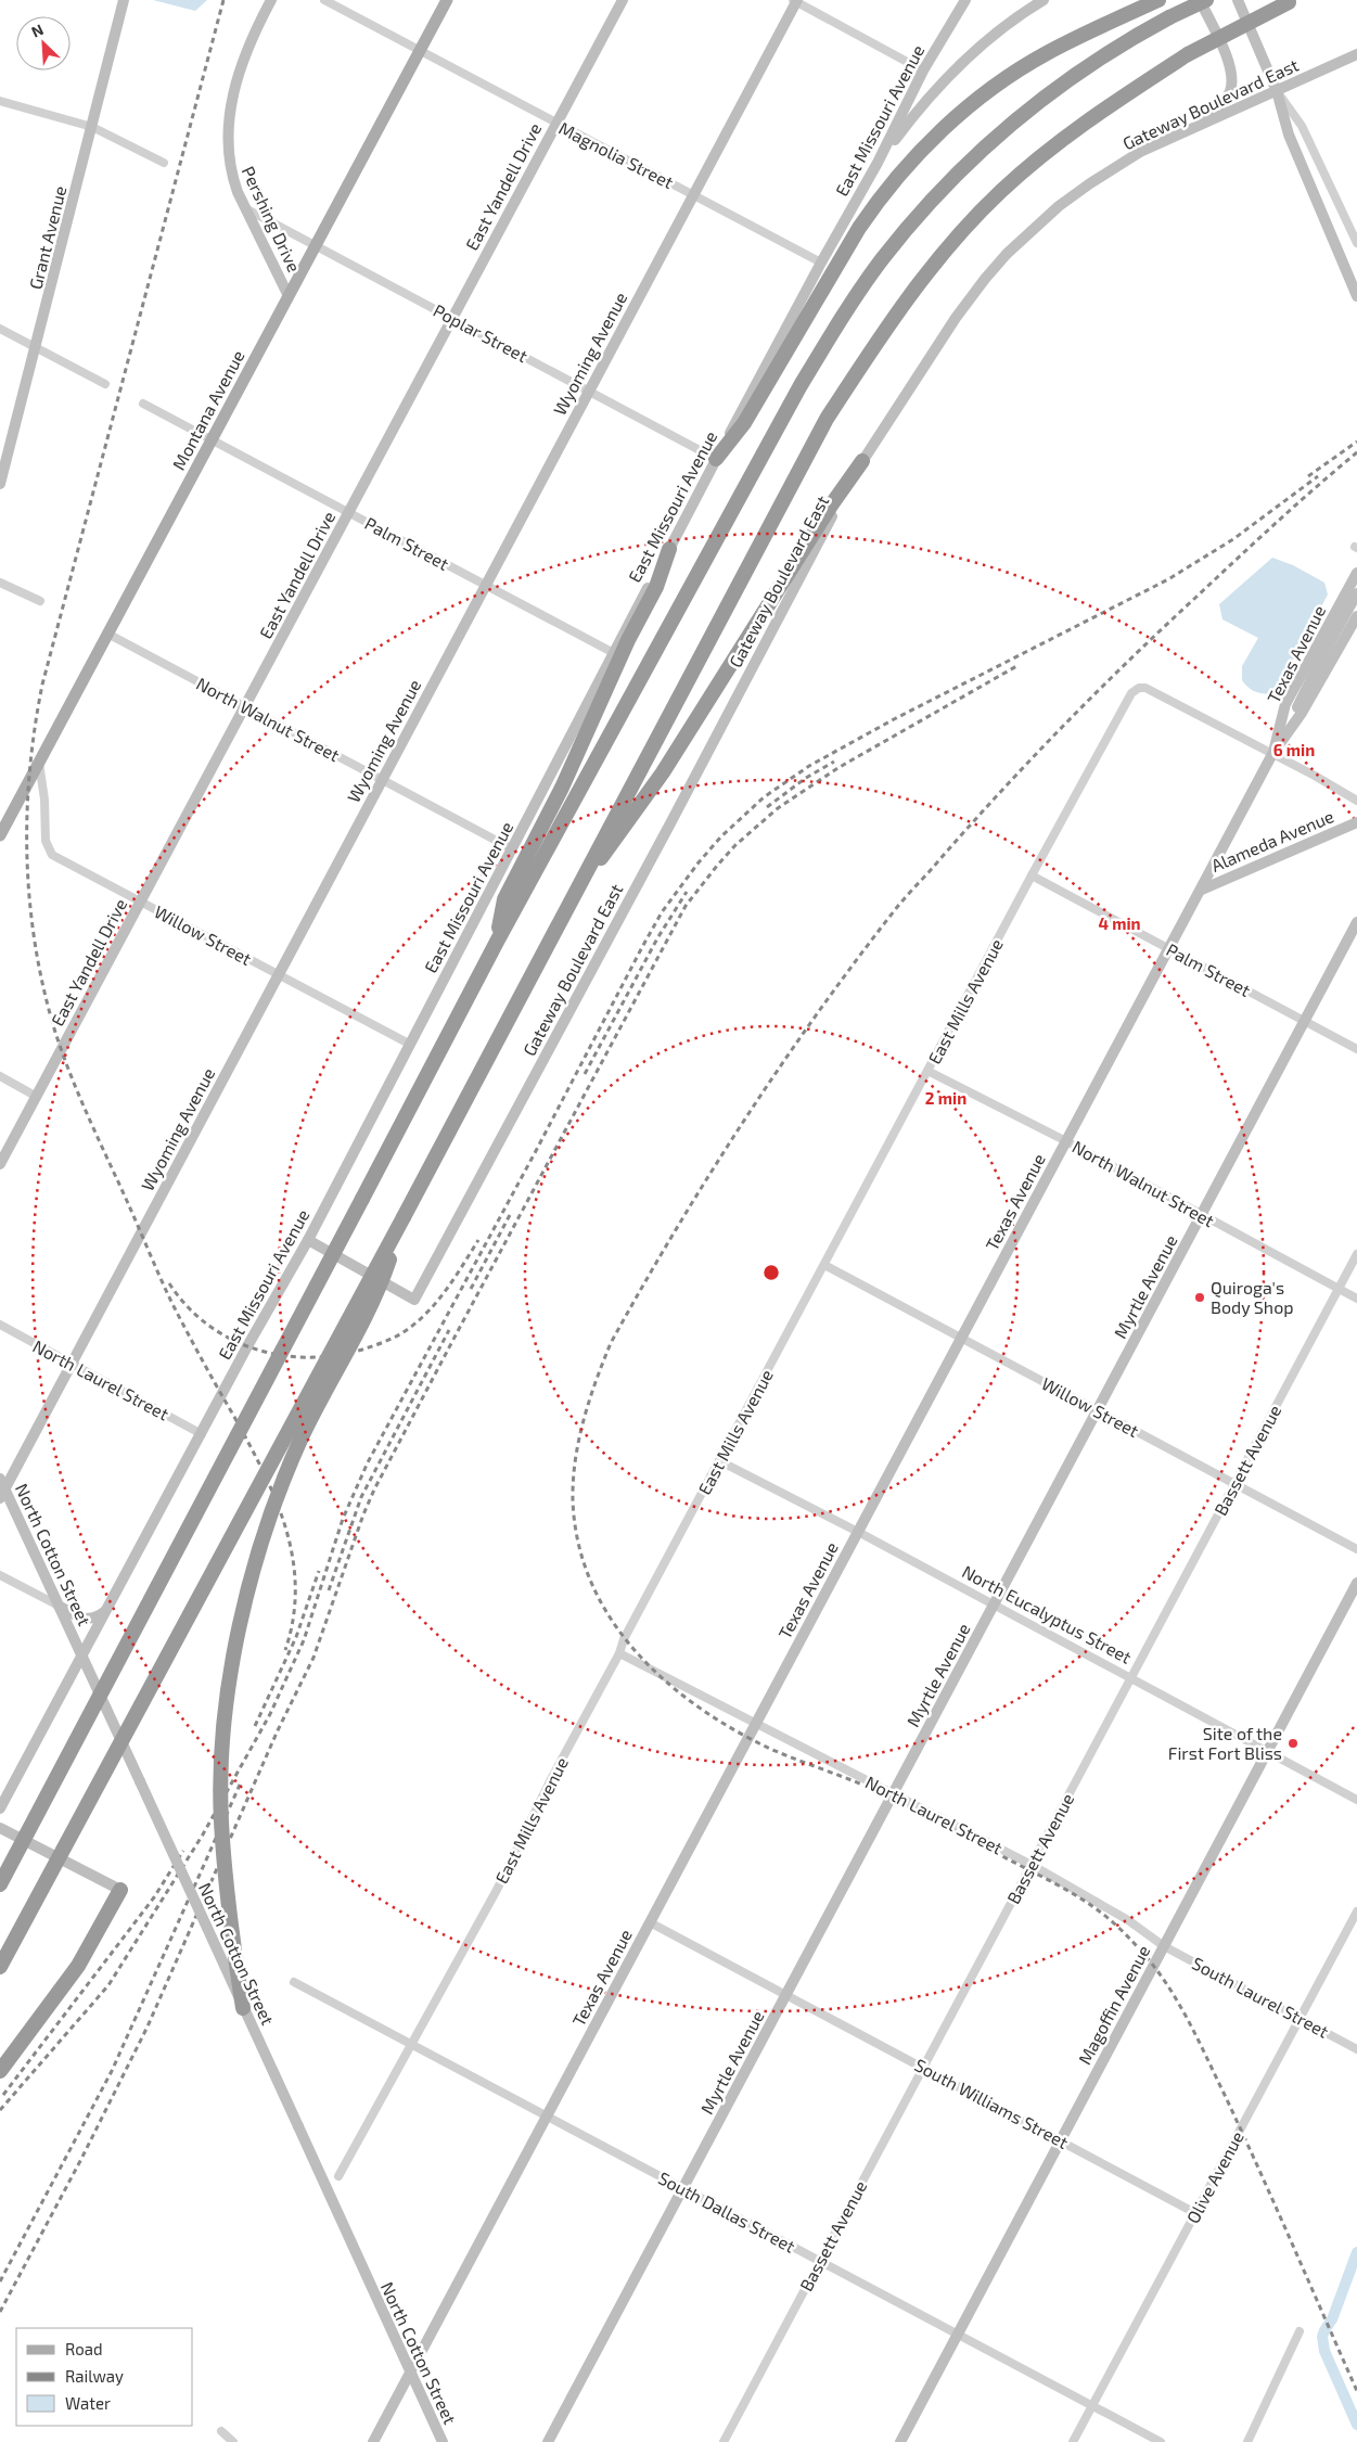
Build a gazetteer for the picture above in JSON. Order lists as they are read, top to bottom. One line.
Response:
{"streets":{"main road":["Gateway Boulevard East","East Missouri Avenue","East Yandell Drive","Pershing Drive","Grant Avenue","Wyoming Avenue","Montana Avenue","Texas Avenue","Alameda Avenue","Myrtle Avenue","North Cotton Street","Magoffin Avenue"],"street":["Magnolia Street","Poplar Street","Palm Street","North Walnut Street","Willow Street","East Mills Avenue","North Laurel Street","Bassett Avenue","North Eucalyptus Street","South Laurel Street","South Williams Street","Olive Avenue","South Dallas Street"]},"crossings":[["Gateway Boulevard East","East Missouri Avenue"],["East Missouri Avenue","Magnolia Street"],["East Missouri Avenue","Poplar Street"],["East Missouri Avenue","Palm Street"],["East Missouri Avenue","North Walnut Street"],["East Missouri Avenue","Willow Street"],["East Missouri Avenue","North Laurel Street"],["East Missouri Avenue","North Cotton Street"],["Magnolia Street","East Yandell Drive"],["Magnolia Street","Wyoming Avenue"],["Magnolia Street","Montana Avenue"],["East Yandell Drive","Poplar Street"],["East Yandell Drive","Palm Street"],["East Yandell Drive","North Walnut Street"],["East Yandell Drive","Willow Street"],["Pershing Drive","Poplar Street"],["Pershing Drive","Montana Avenue"],["Poplar Street","Wyoming Avenue"],["Poplar Street","Montana Avenue"],["Wyoming Avenue","Palm Street"],["Wyoming Avenue","North Walnut Street"],["Wyoming Avenue","Willow Street"],["Wyoming Avenue","North Laurel Street"],["Wyoming Avenue","North Cotton Street"],["Montana Avenue","Palm Street"],["Montana Avenue","North Walnut Street"],["Montana Avenue","Willow Street"],["Palm Street","Texas Avenue"],["Palm Street","East Mills Avenue"],["Palm Street","Myrtle Avenue"],["Texas Avenue","North Walnut Street"],["Texas Avenue","Alameda Avenue"],["Texas Avenue","Willow Street"],["Texas Avenue","East Mills Avenue"],["Texas Avenue","North Laurel Street"],["Texas Avenue","North Cotton Street"],["Texas Avenue","North Eucalyptus Street"],["Texas Avenue","South Williams Street"],["Texas Avenue","South Dallas Street"],["North Walnut Street","East Mills Avenue"],["North Walnut Street","Myrtle Avenue"],["North Walnut Street","Bassett Avenue"],["Willow Street","East Mills Avenue"],["Willow Street","Myrtle Avenue"],["Willow Street","Bassett Avenue"],["East Mills Avenue","North Eucalyptus Street"],["East Mills Avenue","South Dallas Street"],["Myrtle Avenue","North Laurel Street"],["Myrtle Avenue","North Eucalyptus Street"],["Myrtle Avenue","South Williams Street"],["Myrtle Avenue","South Dallas Street"],["North Laurel Street","Bassett Avenue"],["North Laurel Street","South Laurel Street"],["North Laurel Street","Magoffin Avenue"],["Bassett Avenue","North Eucalyptus Street"],["Bassett Avenue","South Williams Street"],["Bassett Avenue","South Dallas Street"],["North Eucalyptus Street","Magoffin Avenue"],["South Laurel Street","Magoffin Avenue"],["South Laurel Street","Olive Avenue"],["Magoffin Avenue","South Williams Street"],["Magoffin Avenue","South Dallas Street"],["South Williams Street","Olive Avenue"],["Olive Avenue","South Dallas Street"]],"places":["Quiroga's Body Shop","Site of the First Fort Bliss"],"legend":["Road","Railway","Water"],"north":"top left","rings":["6 min","4 min","2 min"]}
